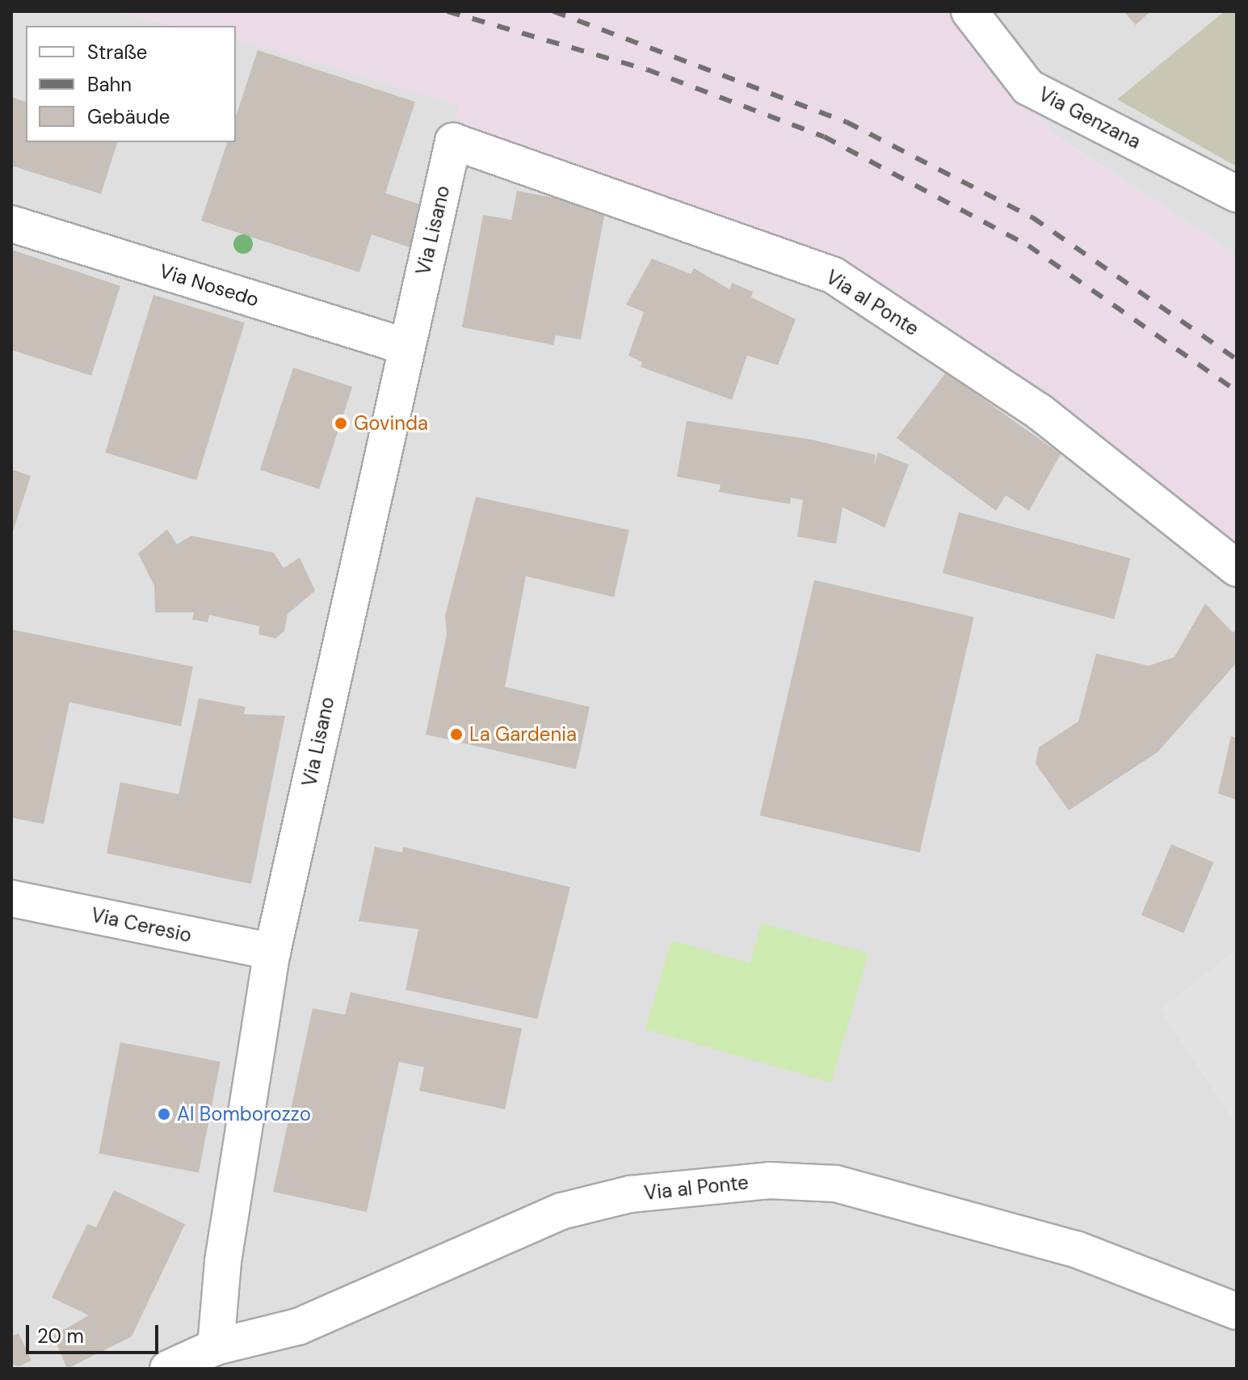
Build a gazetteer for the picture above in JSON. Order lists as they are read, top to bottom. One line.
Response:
{"streets":{"street":["Via Genzana","Via Lisano","Via Nosedo","Via al Ponte","Via Ceresio"]},"crossings":[["Via Lisano","Via Nosedo"],["Via Lisano","Via al Ponte"],["Via Lisano","Via Ceresio"]],"places":["Govinda","La Gardenia","Al Bomborozzo"],"legend":["Straße","Bahn","Gebäude"],"scale_bar":"20 m"}
